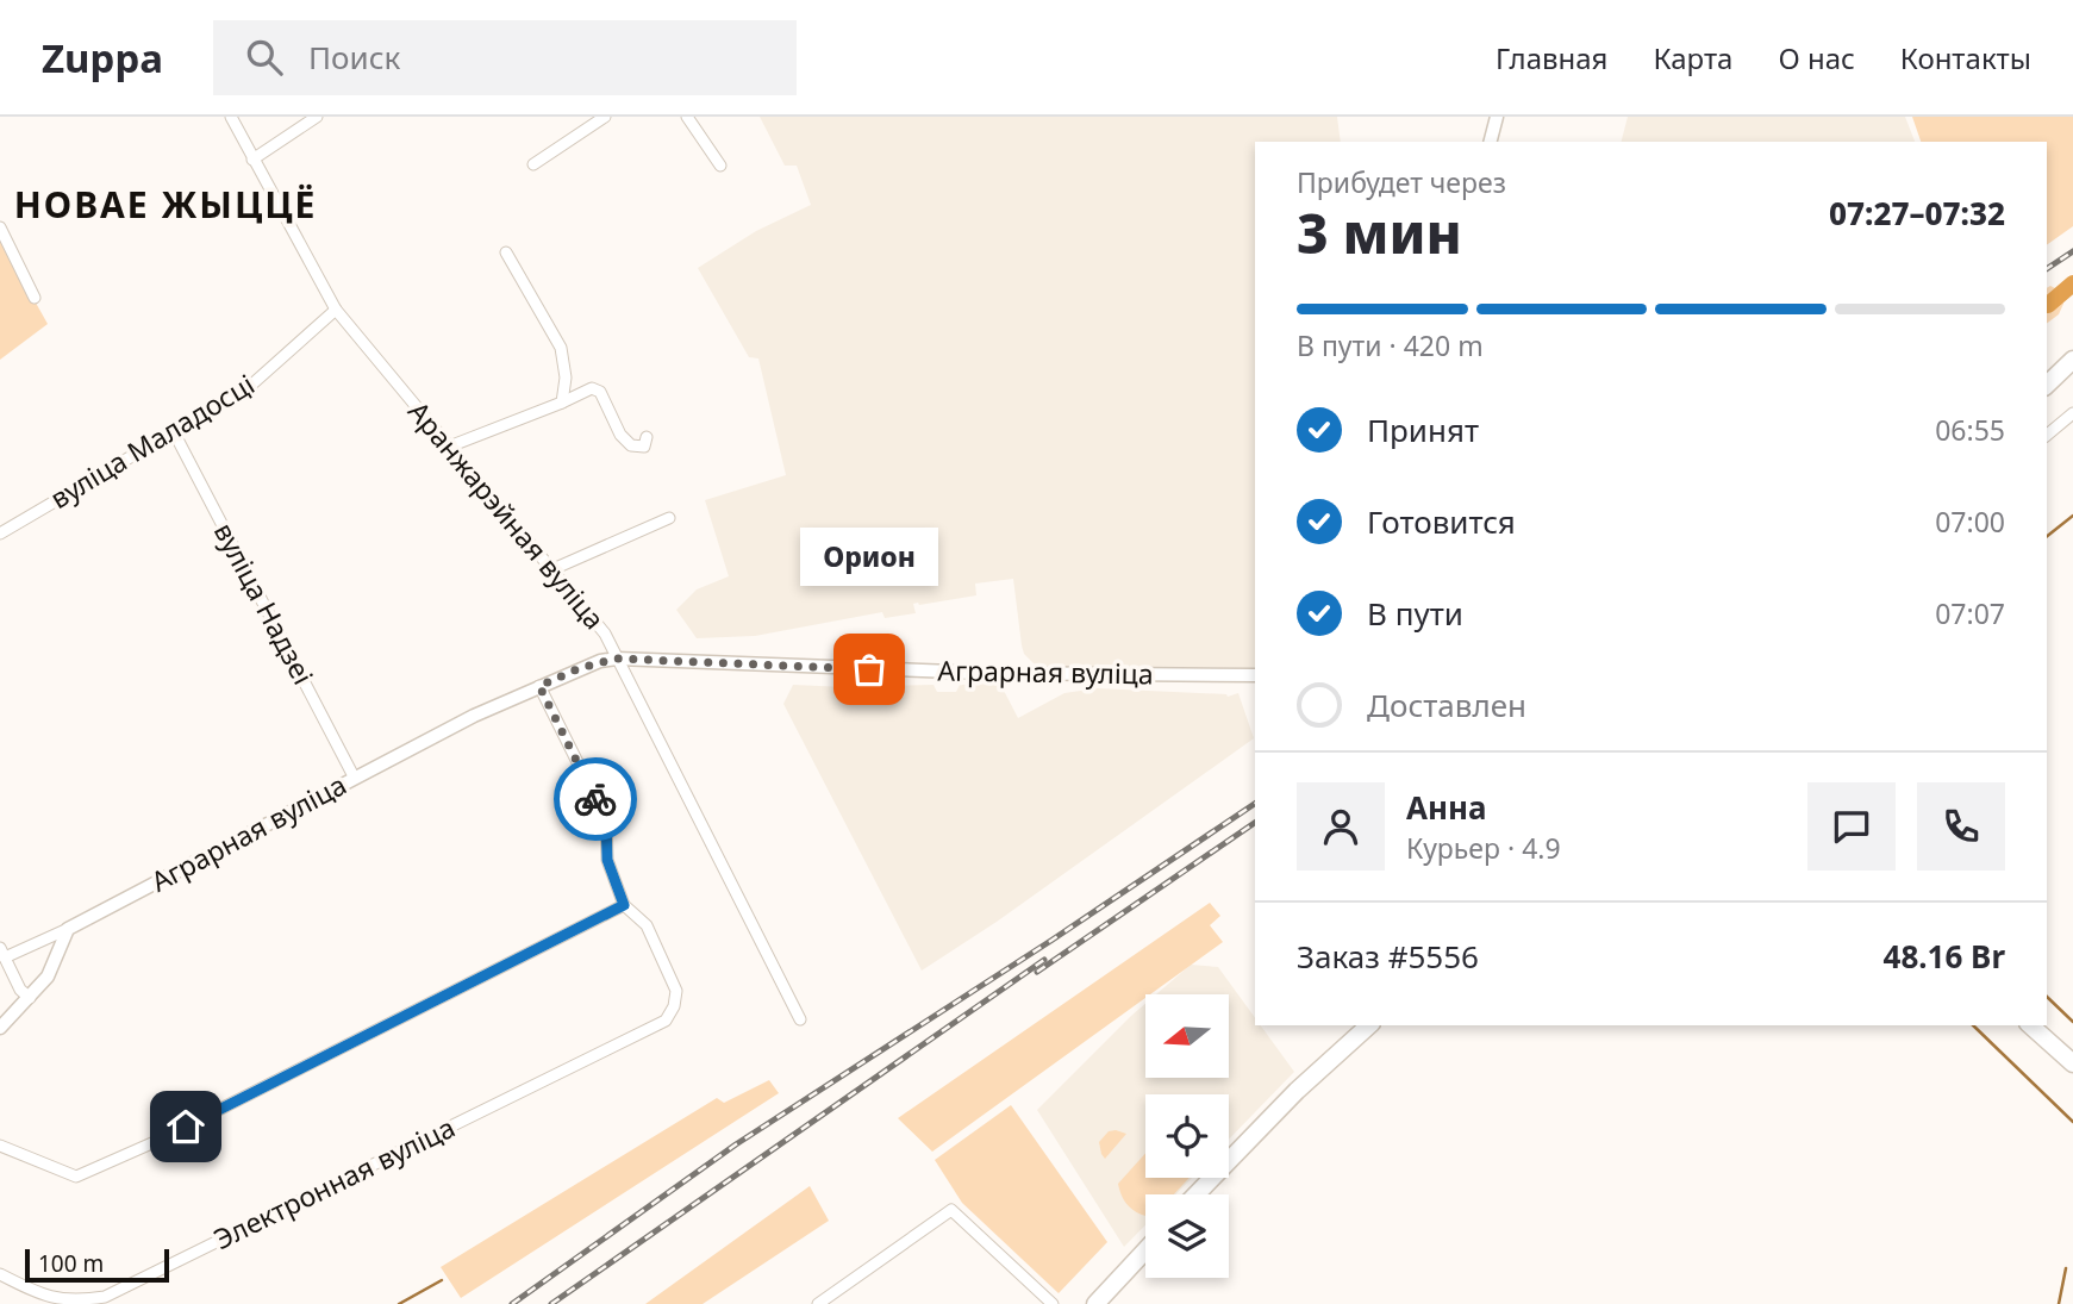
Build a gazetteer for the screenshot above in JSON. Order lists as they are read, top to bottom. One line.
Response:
{"streets":{"street":["вуліца Маладосці","Аранжарэйная вуліца","вуліца Надзеі","Аграрная вуліца","Электронная вуліца"]},"crossings":[["вуліца Маладосці","Аранжарэйная вуліца"],["вуліца Маладосці","вуліца Надзеі"],["Аранжарэйная вуліца","Аграрная вуліца"],["вуліца Надзеі","Аграрная вуліца"]],"districts":["НОВАЕ ЖЫЦЦЁ"],"places":["Орион"],"scale_bar":"100 m","north":"left","page":{"header":"Zuppa","search":"Поиск","nav":["Главная","Карта","О нас","Контакты"],"heading":["3 мин","Прибудет через","07:27–07:32"],"panel":["Анна","Курьер · 4.9","Заказ #5556","48.16 Br"],"bar":"В пути · 420 m","list":[["Принят","06:55"],["Готовится","07:00"],["В пути","07:07"],"Доставлен"],"bubble":"Орион","scale":"100 m"}}
